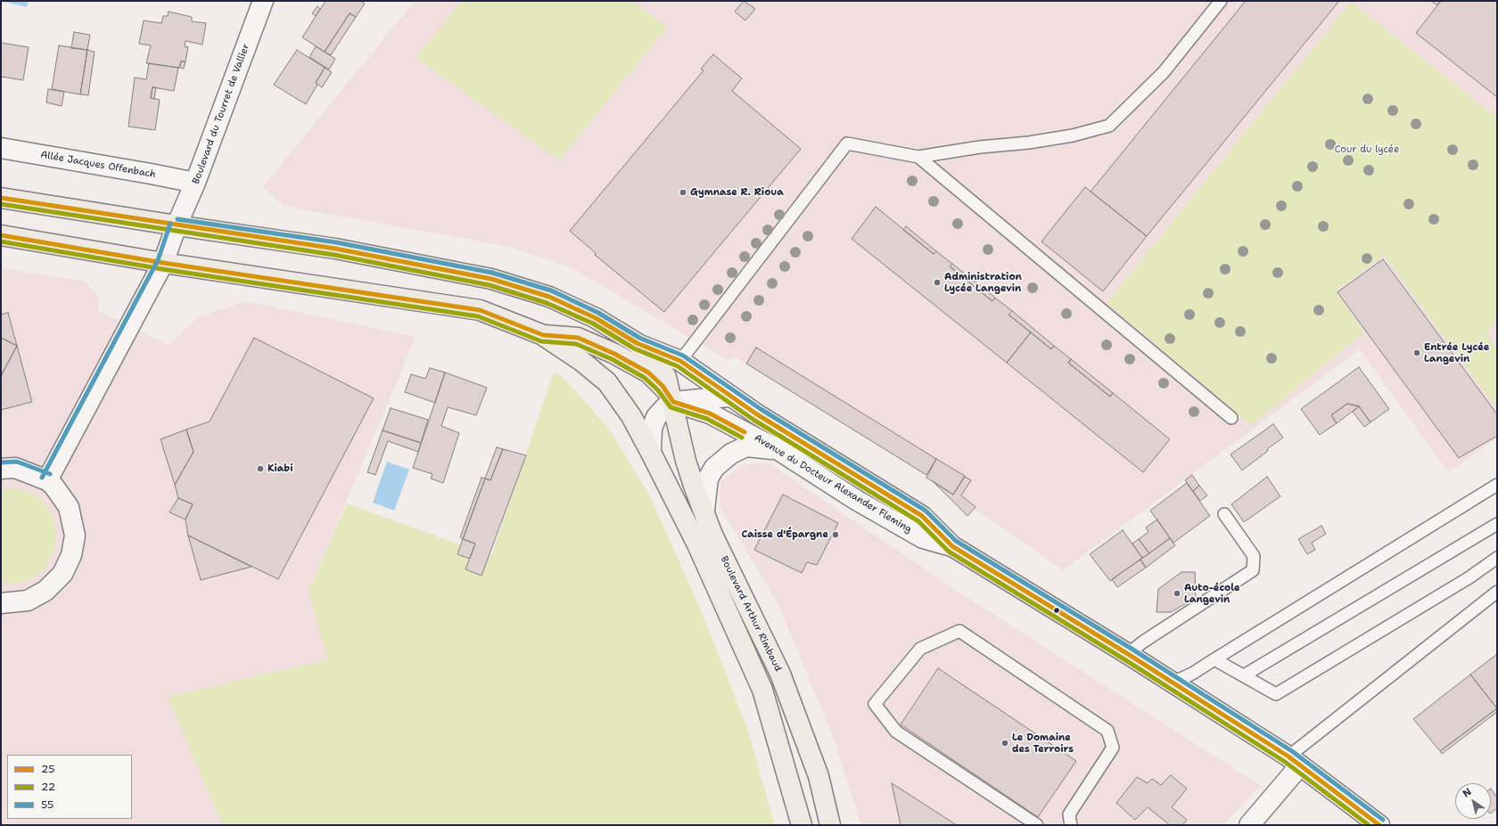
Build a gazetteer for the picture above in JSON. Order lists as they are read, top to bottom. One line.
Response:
{"streets":{"main road":["Boulevard du Tourret de Vallier","Allée Jacques Offenbach","Avenue du Docteur Alexander Fleming","Boulevard Arthur Rimbaud"]},"crossings":[["Boulevard du Tourret de Vallier","Allée Jacques Offenbach"],["Boulevard du Tourret de Vallier","Avenue du Docteur Alexander Fleming"],["Avenue du Docteur Alexander Fleming","Boulevard Arthur Rimbaud"]],"parks":["Cour du lycée"],"places":["Gymnase R. Rioua","Administration Lycée Langevin","Entrée Lycée Langevin","Kiabi","Caisse d'Épargne","Auto-école Langevin","Le Domaine des Terroirs"],"lines":["transit line 25","transit line 22","transit line 55"],"legend":["25","22","55"],"north":"top left"}
